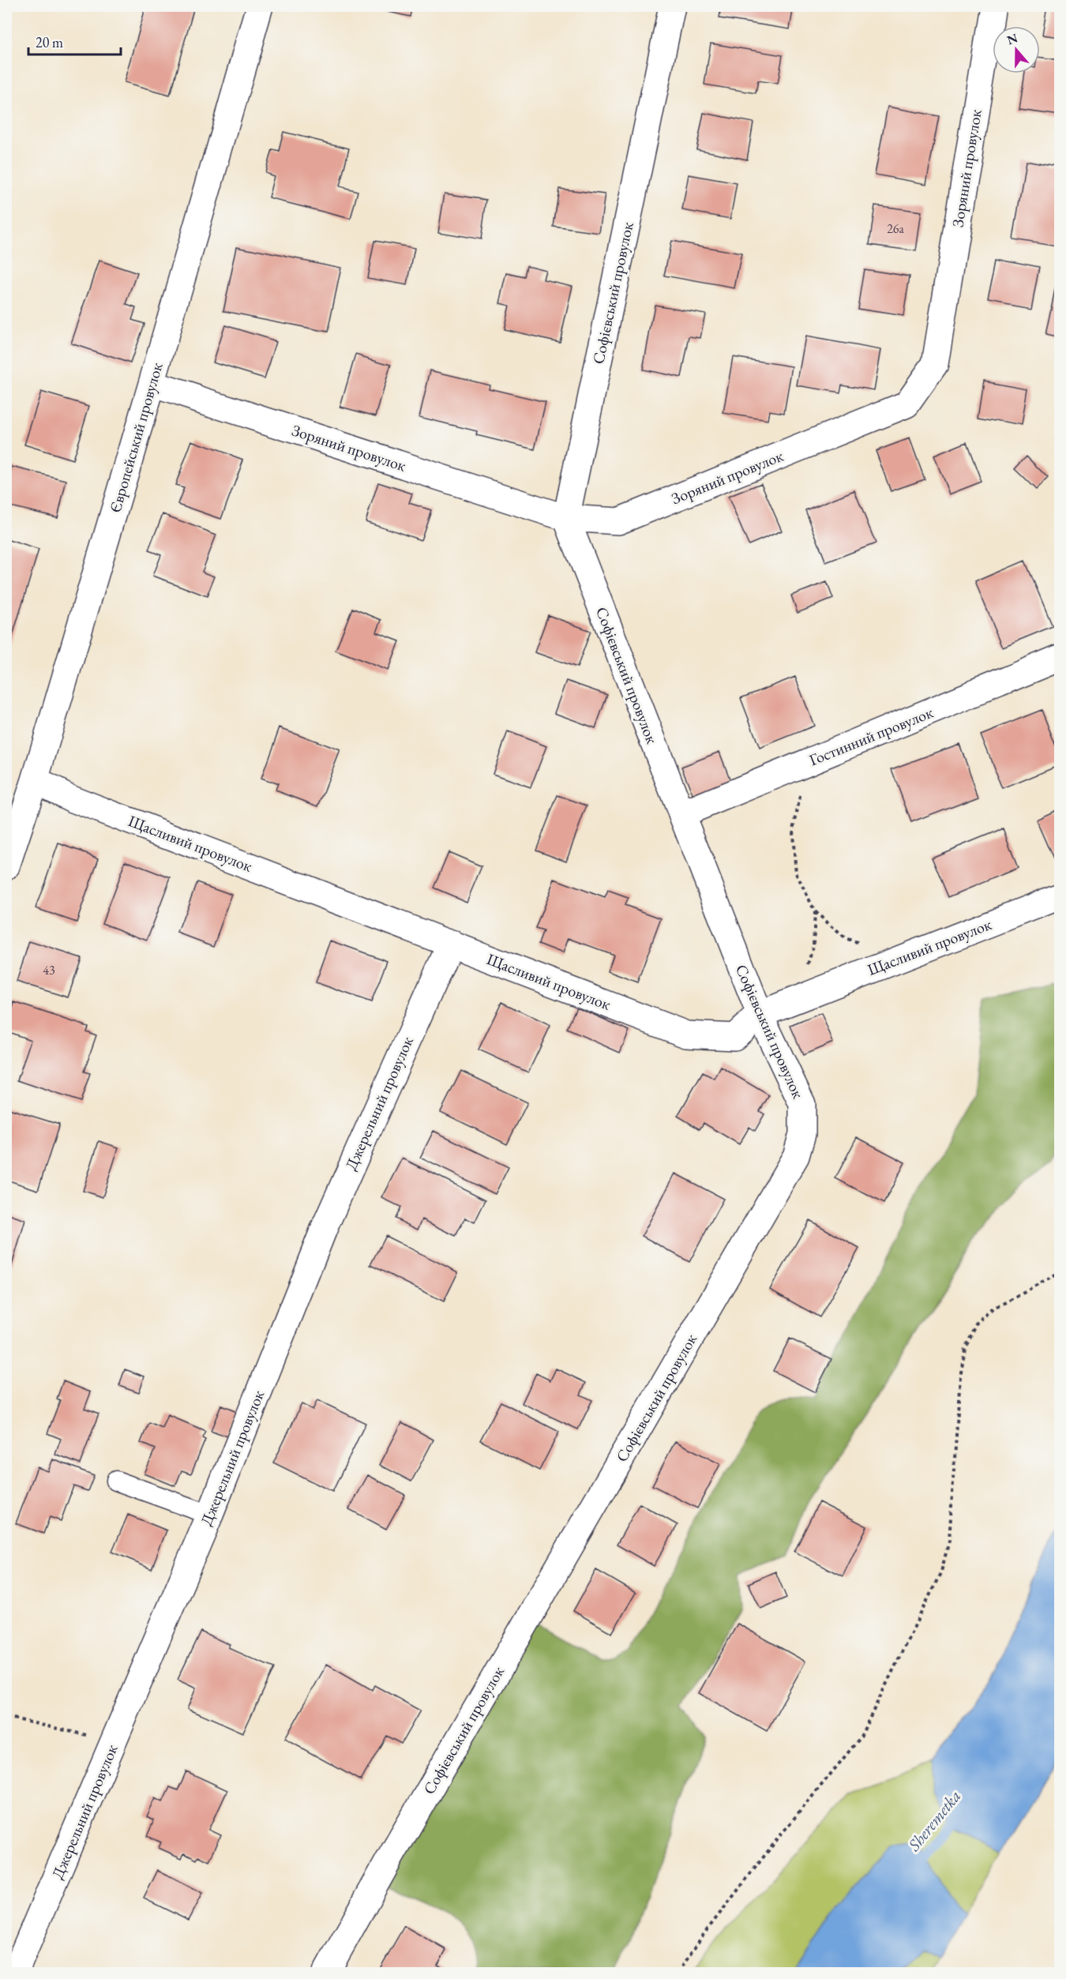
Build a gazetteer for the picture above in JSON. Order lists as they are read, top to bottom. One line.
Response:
{"streets":{"street":["Зоряний провулок","Софієвський провулок","Європейський провулок","Гостинний провулок","Щасливий провулок","Джерельний провулок"]},"crossings":[["Зоряний провулок","Софієвський провулок"],["Зоряний провулок","Європейський провулок"],["Софієвський провулок","Гостинний провулок"],["Софієвський провулок","Щасливий провулок"],["Європейський провулок","Щасливий провулок"],["Щасливий провулок","Джерельний провулок"]],"water":["Sheremetka"],"house_numbers":["26а","43"],"scale_bar":"20 m","north":"top"}
